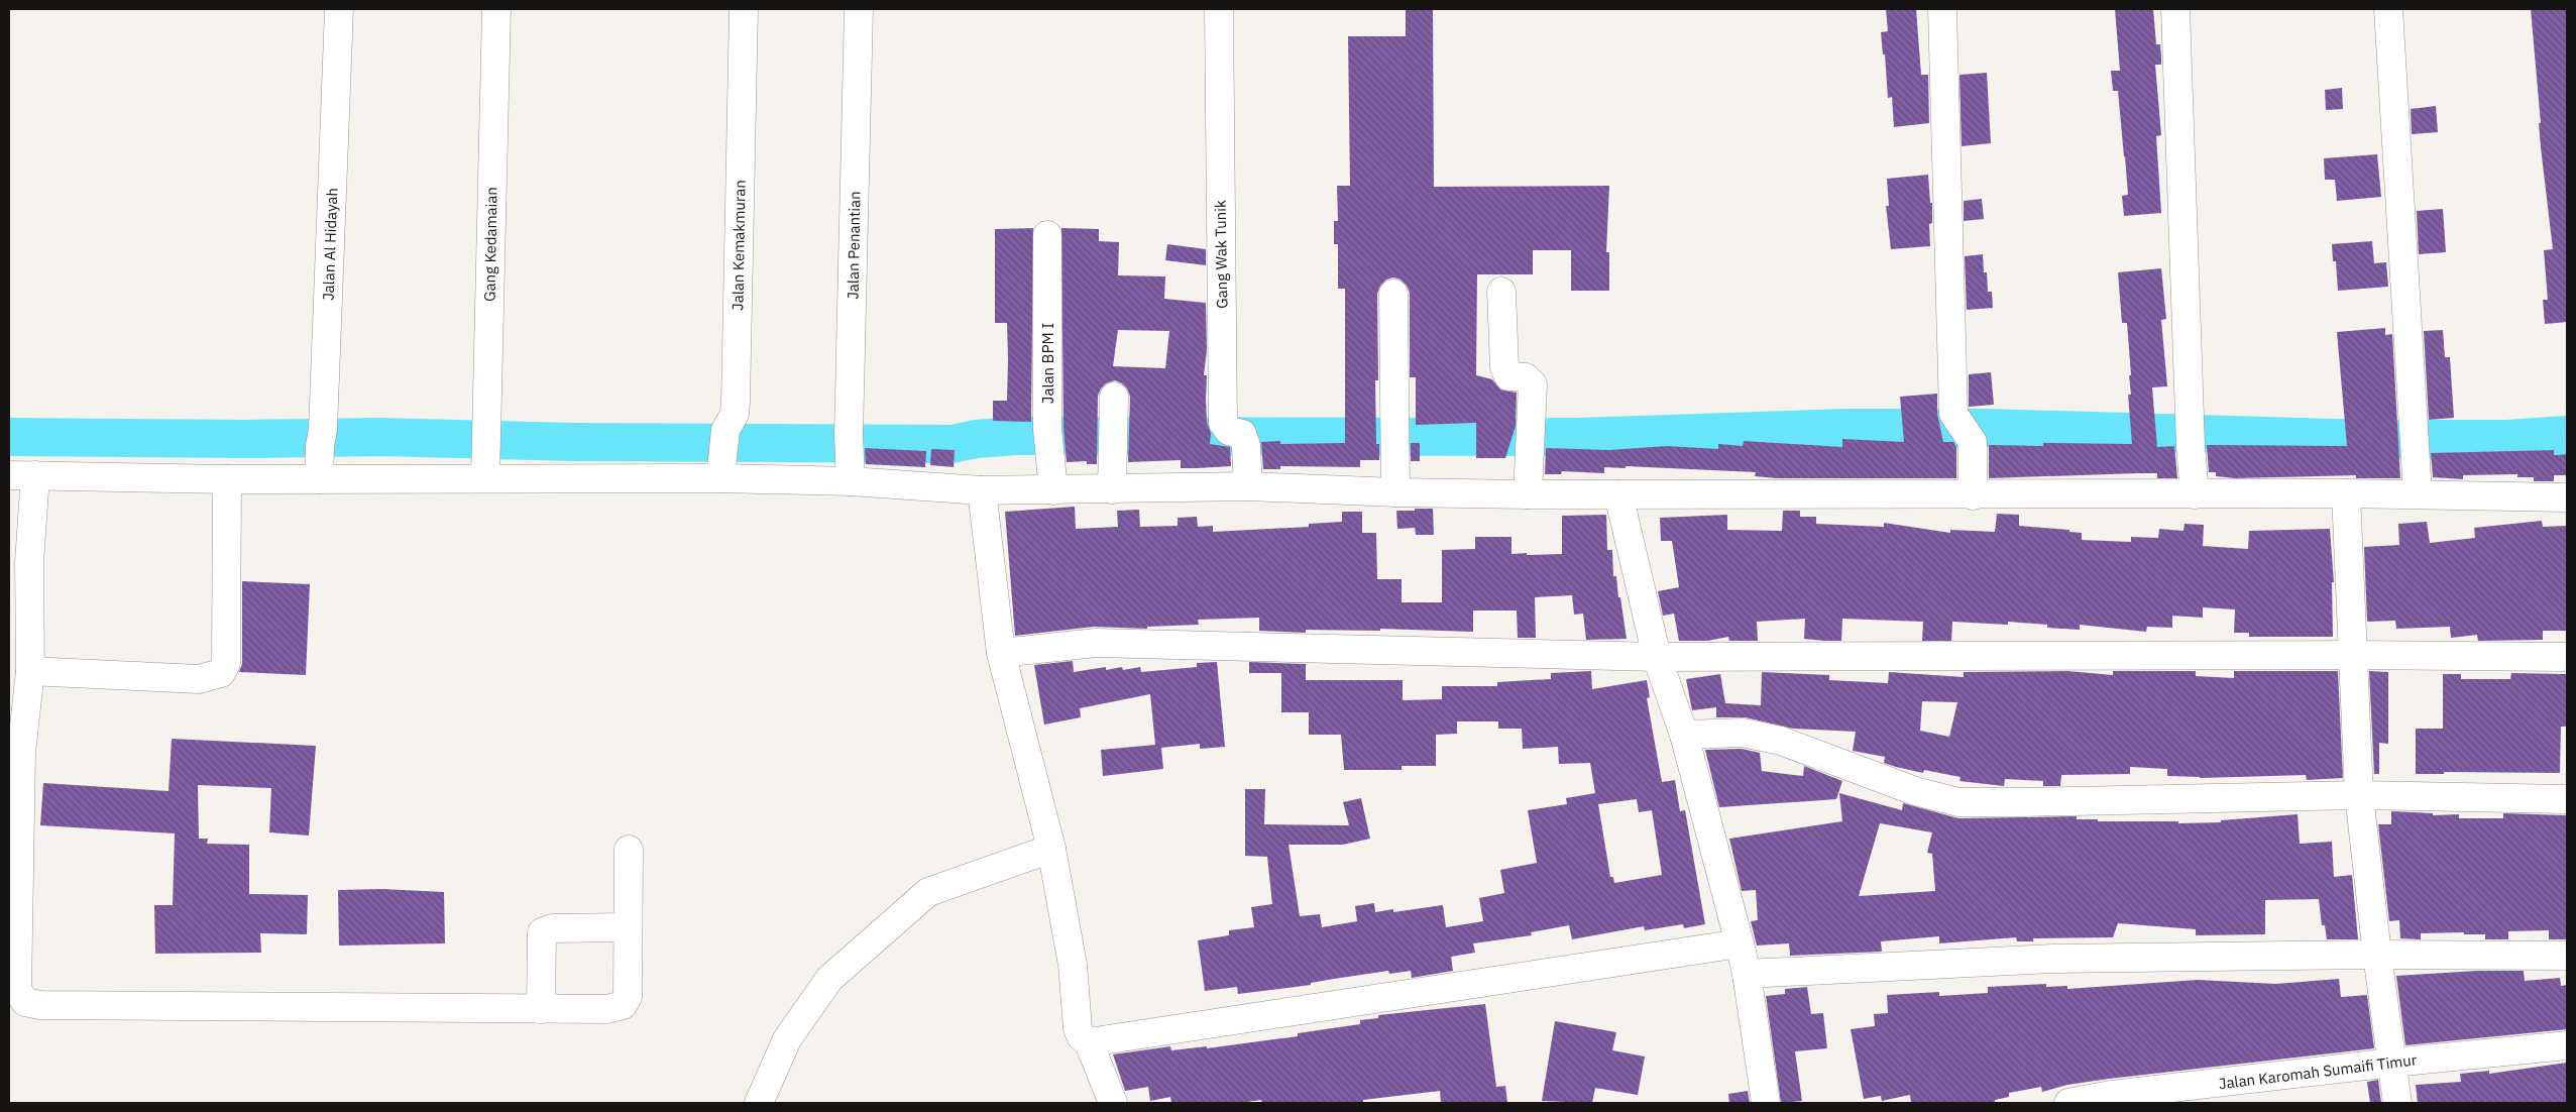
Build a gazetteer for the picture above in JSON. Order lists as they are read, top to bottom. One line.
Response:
{"streets":{"street":["Jalan Al Hidayah","Gang Kedamaian","Jalan Kemakmuran","Jalan Penantian","Gang Wak Tunik","Jalan BPM I","Jalan Karomah Sumaifi Timur"]}}
